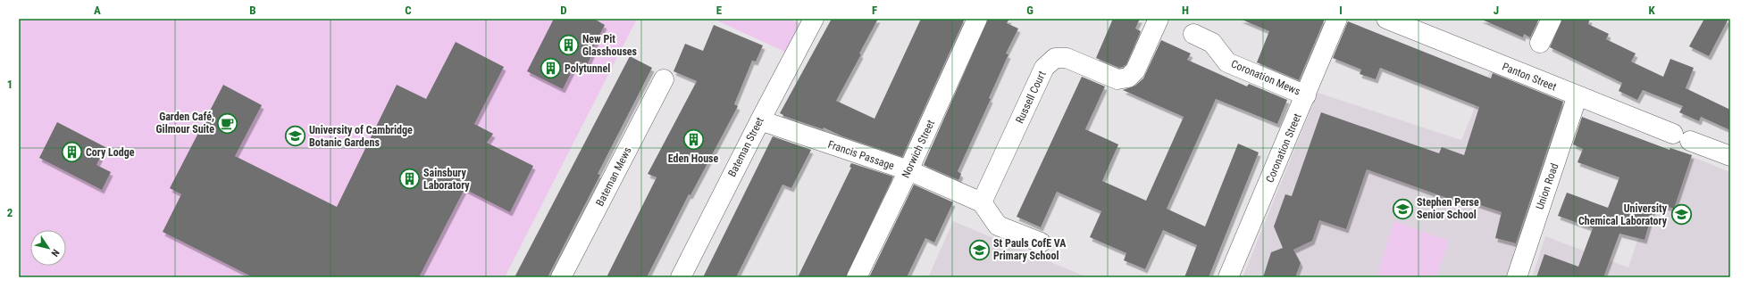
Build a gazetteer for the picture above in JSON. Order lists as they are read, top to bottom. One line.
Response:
{"streets":{"street":["Panton Street","Coronation Mews","Russell Court","Bateman Street","Coronation Street","Norwich Street","Francis Passage","Bateman Mews","Union Road"]},"crossings":[["Panton Street","Union Road"],["Coronation Mews","Coronation Street"],["Russell Court","Francis Passage"],["Bateman Street","Francis Passage"],["Norwich Street","Francis Passage"]],"places":{"building":["New Pit Glasshouses","Polytunnel","Eden House","Cory Lodge","Sainsbury Laboratory"],"cafe":["Garden Café, Gilmour Suite"],"school or university":["University of Cambridge Botanic Gardens","Stephen Perse Senior School","University Chemical Laboratory","St Pauls CofE VA Primary School"]},"north":"bottom right","grid":{"columns":["A","B","C","D","E","F","G","H","I","J","K"],"rows":["1","2"]}}
